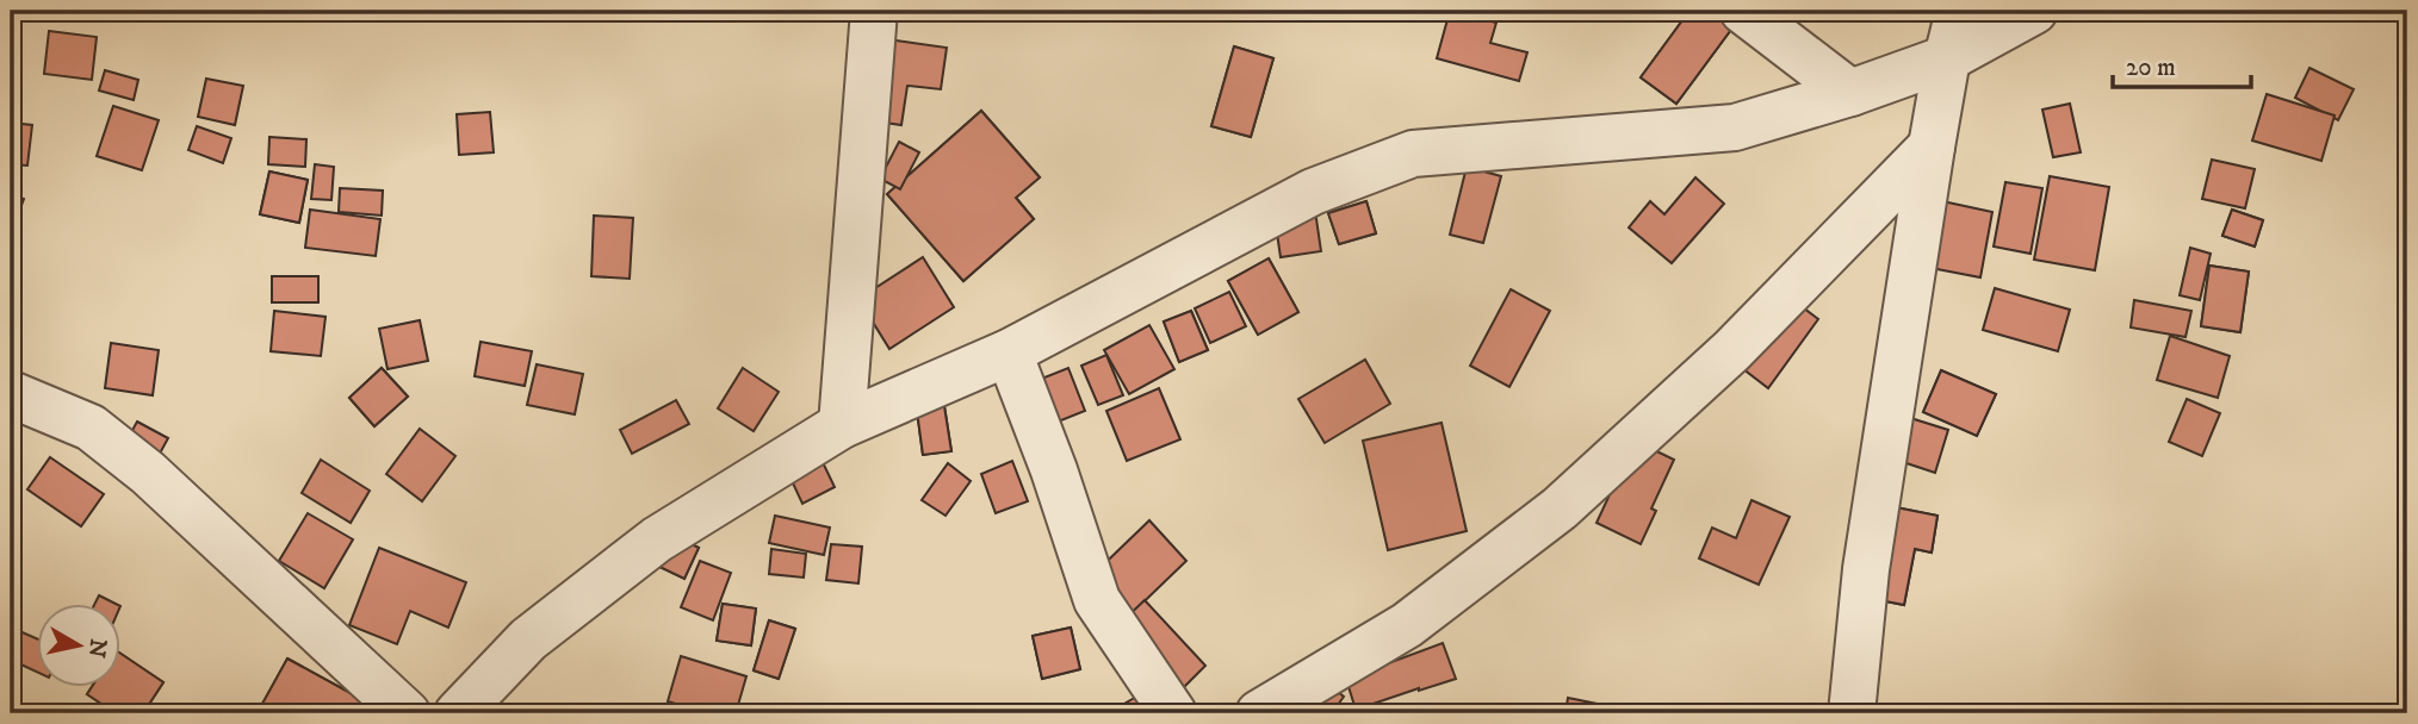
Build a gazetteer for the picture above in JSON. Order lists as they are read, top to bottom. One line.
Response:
{"scale_bar":"20 m","north":"right"}
